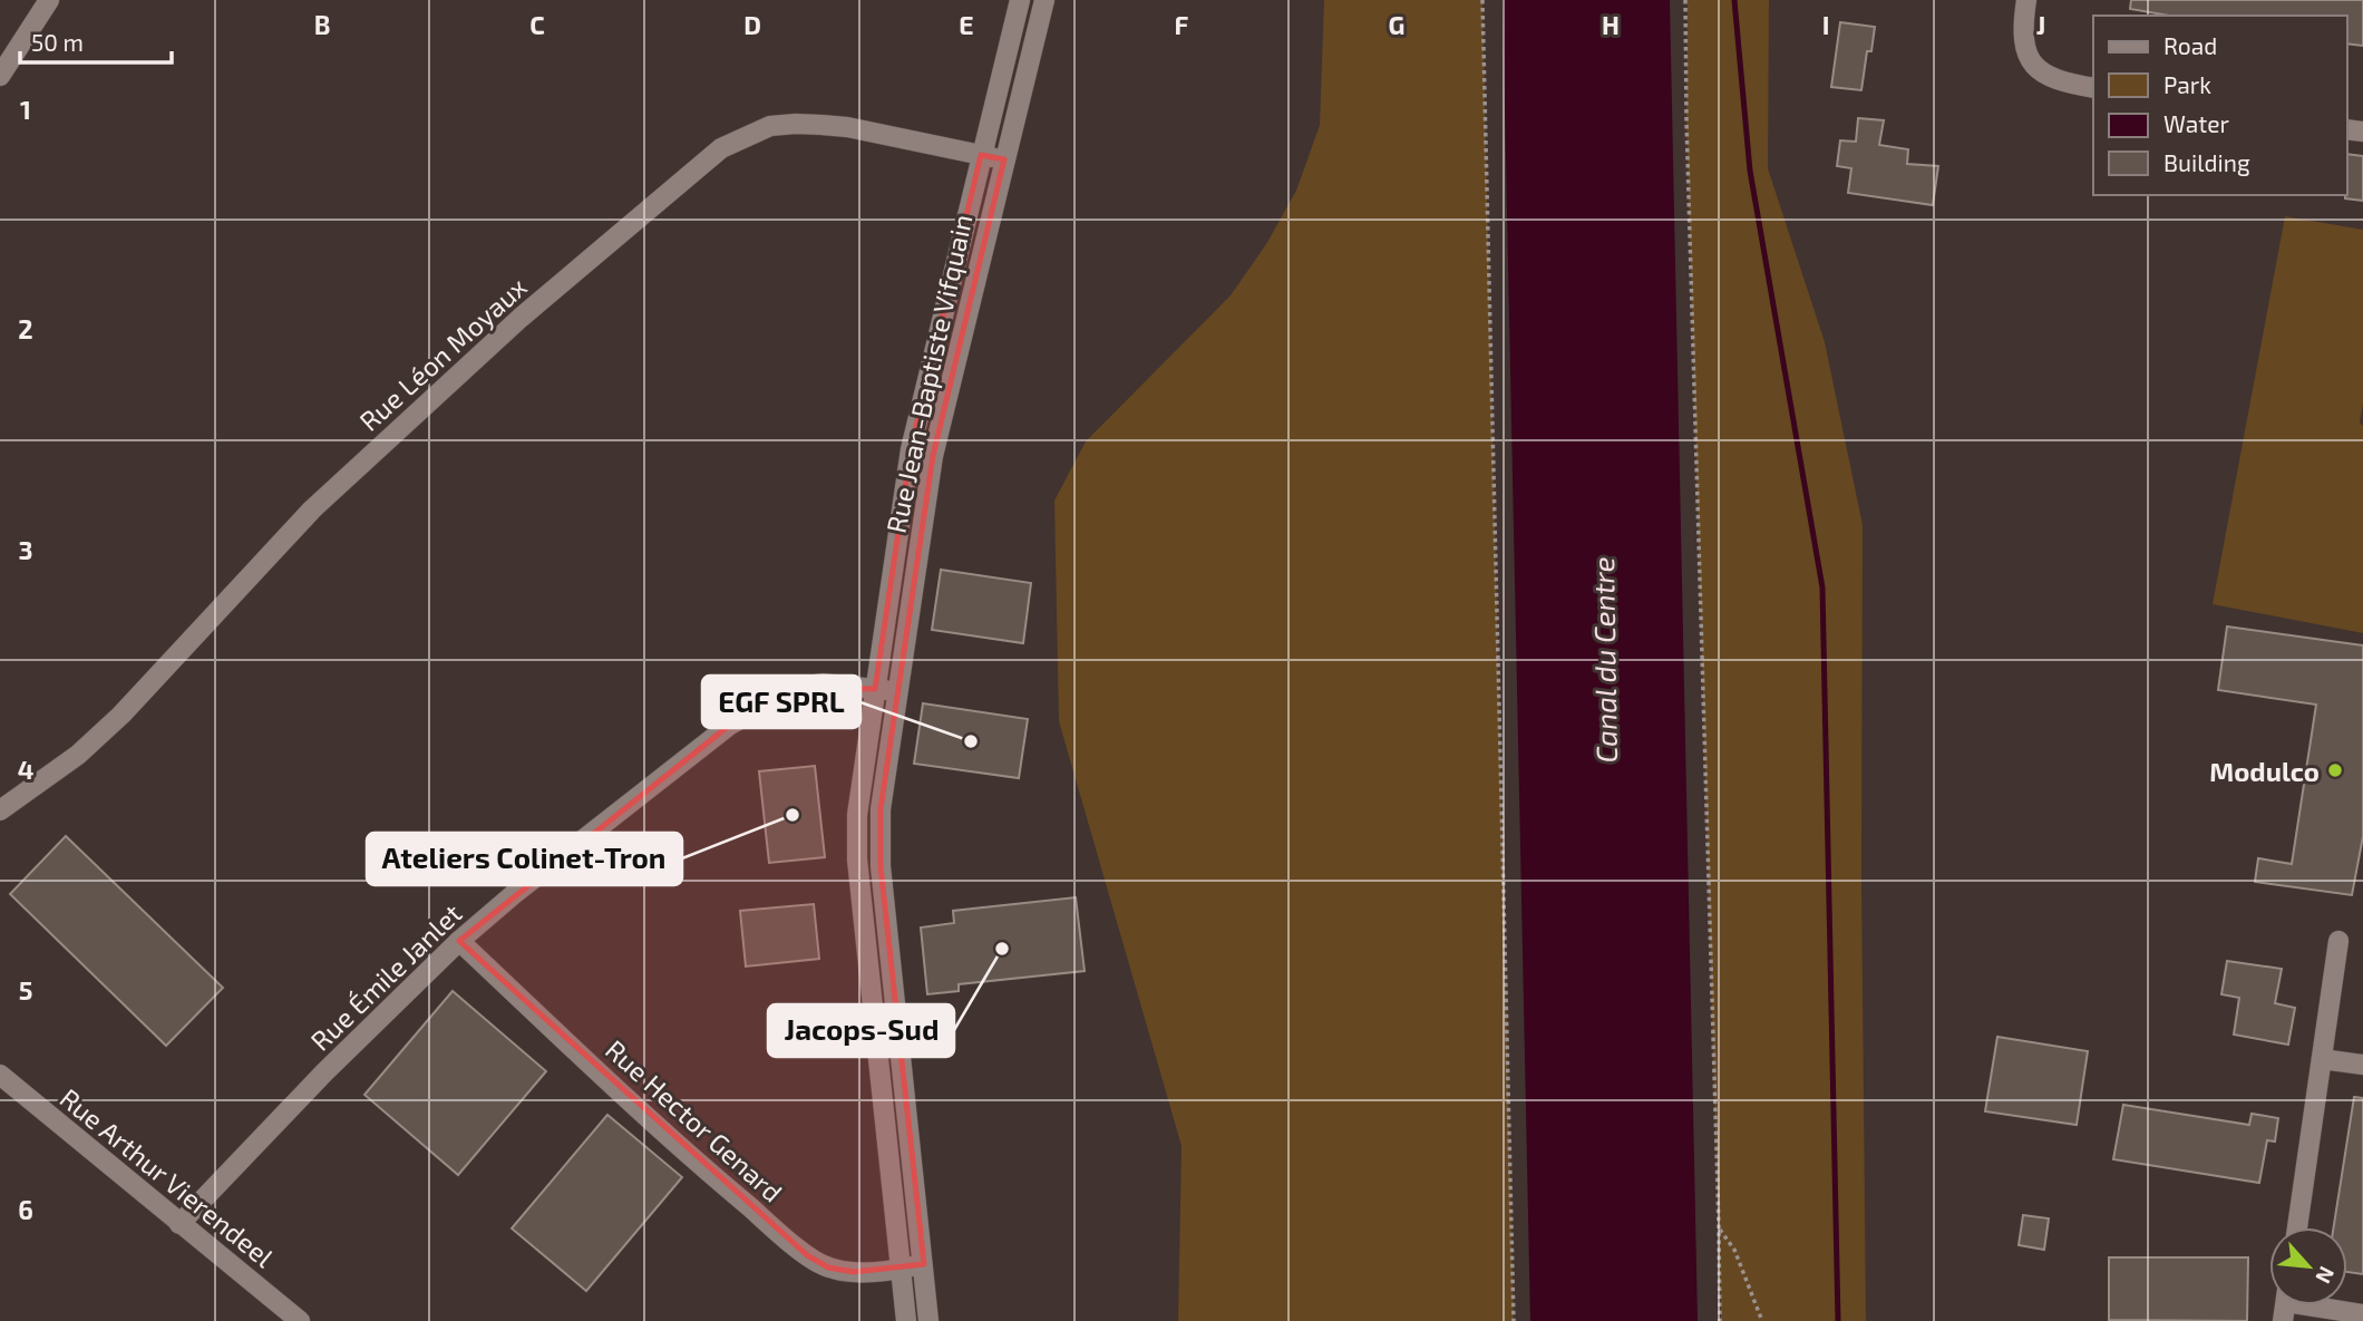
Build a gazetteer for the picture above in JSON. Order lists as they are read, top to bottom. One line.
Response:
{"streets":{"street":["Rue Léon Moyaux","Rue Jean-Baptiste Vifquain","Rue Émile Janlet","Rue Hector Genard","Rue Arthur Vierendeel"]},"crossings":[["Rue Léon Moyaux","Rue Jean-Baptiste Vifquain"],["Rue Jean-Baptiste Vifquain","Rue Émile Janlet"],["Rue Jean-Baptiste Vifquain","Rue Hector Genard"],["Rue Émile Janlet","Rue Hector Genard"],["Rue Émile Janlet","Rue Arthur Vierendeel"]],"water":["Canal du Centre"],"places":["EGF SPRL","Modulco","Ateliers Colinet-Tron","Jacops-Sud"],"legend":["Road","Park","Water","Building"],"scale_bar":"50 m","north":"bottom right","grid":{"columns":["B","C","D","E","F","G","H","I","J"],"rows":["1","2","3","4","5","6"]}}
